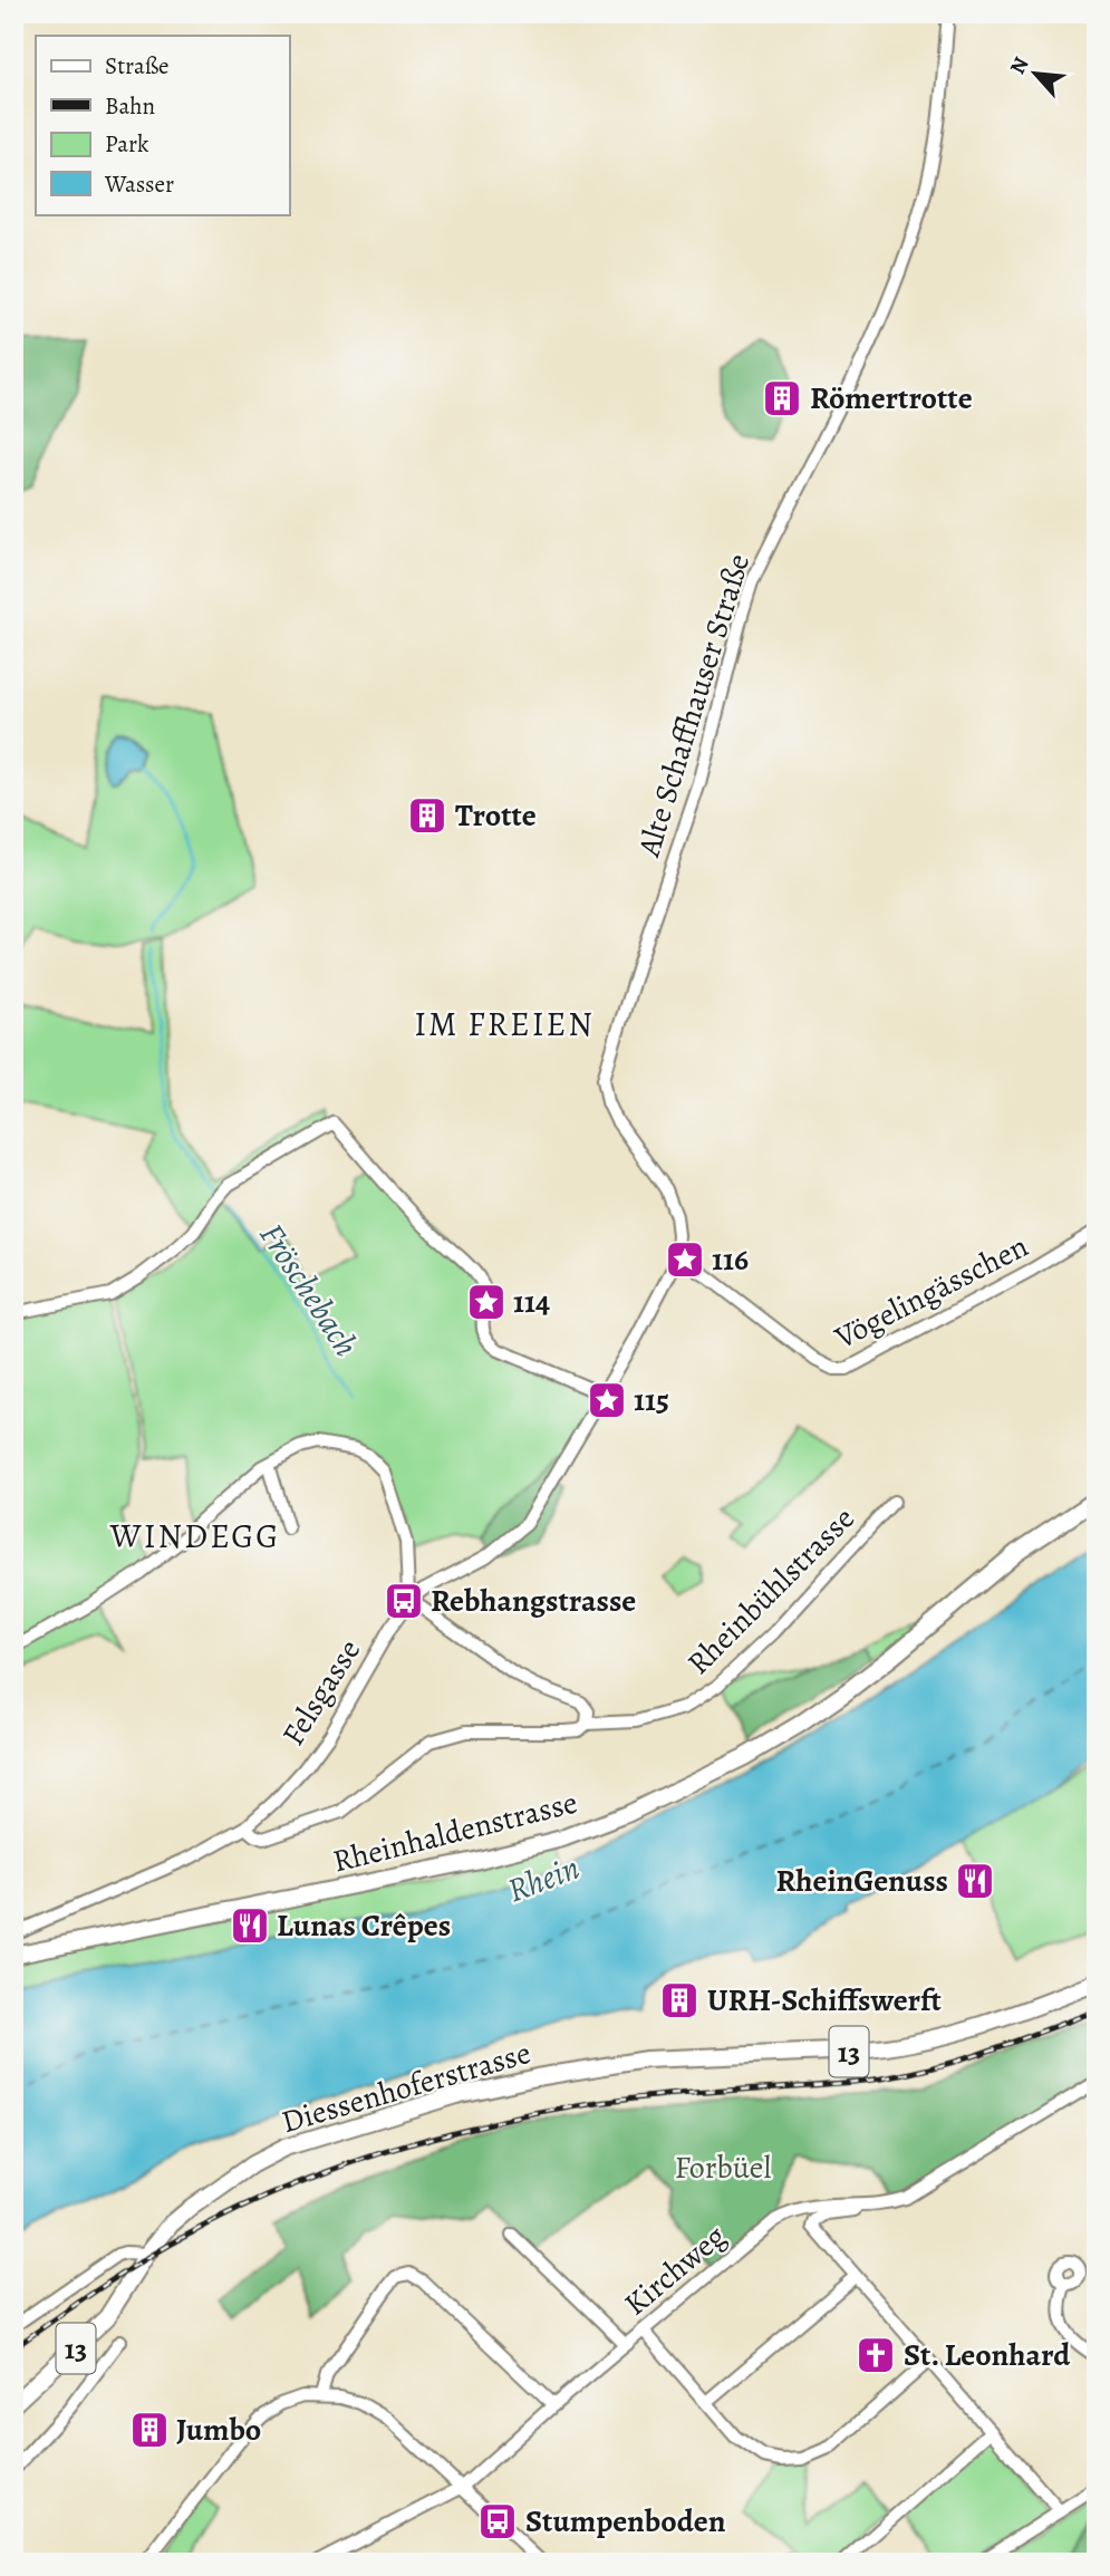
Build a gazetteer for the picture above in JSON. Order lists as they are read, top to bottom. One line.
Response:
{"streets":{"main road":["Rheinhaldenstrasse","13","Diessenhoferstrasse"],"street":["Alte Schaffhauser Straße","Vögelingässchen","Rheinbühlstrasse","Felsgasse","Kirchweg"]},"crossings":[["Alte Schaffhauser Straße","Vögelingässchen"],["Alte Schaffhauser Straße","Felsgasse"],["Rheinbühlstrasse","Felsgasse"]],"districts":["IM FREIEN","WINDEGG"],"water":["Fröschebach","Rhein"],"parks":["Forbüel"],"places":{"building":["Römertrotte","Trotte","URH-Schiffswerft","Jumbo"],"place":["116","114","115"],"bus stop":["Rebhangstrasse","Stumpenboden"],"restaurant":["RheinGenuss","Lunas Crêpes"],"church":["St. Leonhard"]},"legend":["Straße","Bahn","Park","Wasser"],"north":"top left"}
